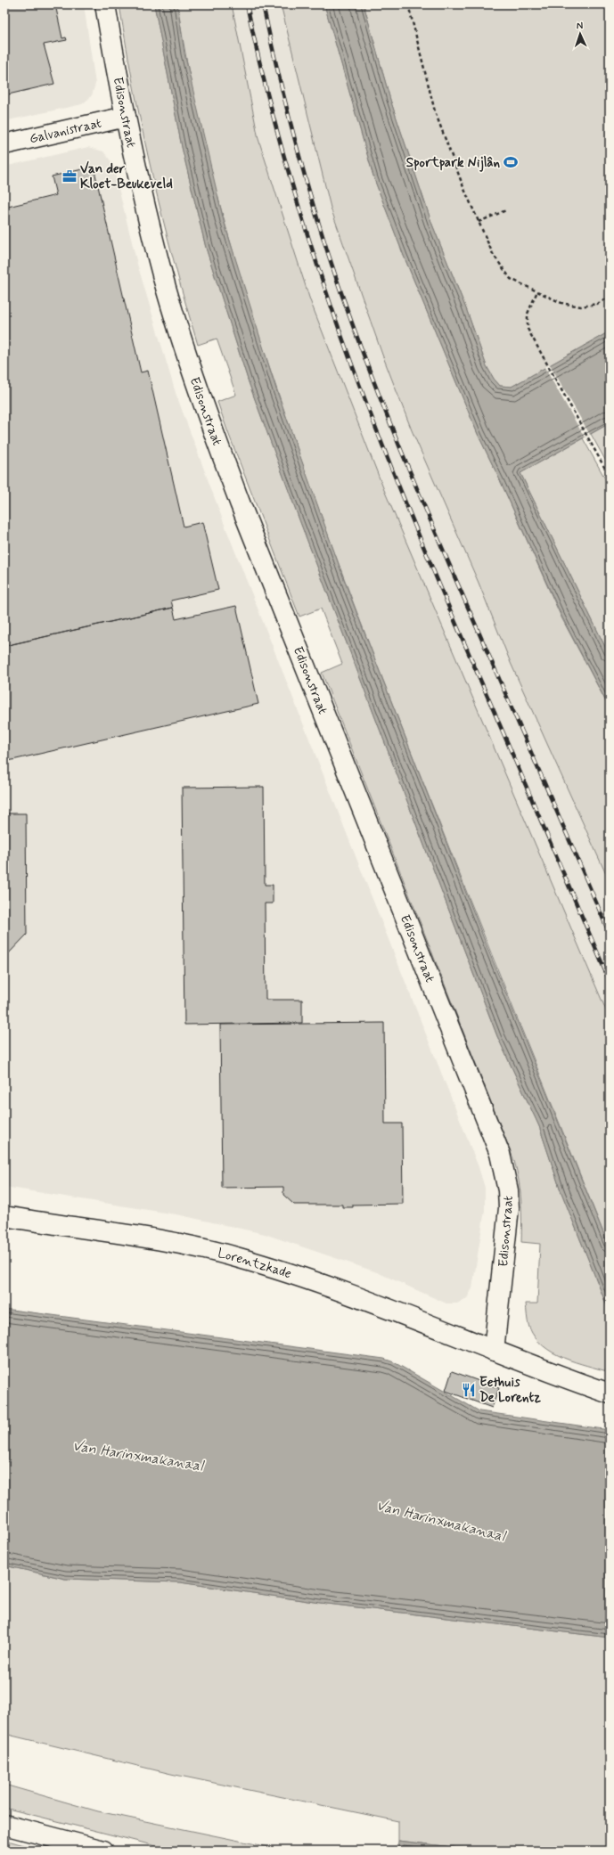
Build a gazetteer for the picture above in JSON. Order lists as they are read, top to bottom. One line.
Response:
{"streets":{"street":["Edisonstraat","Galvanistraat","Lorentzkade"]},"crossings":[["Edisonstraat","Galvanistraat"],["Edisonstraat","Lorentzkade"]],"water":["Van Harinxmakanaal"],"places":{"sports":["Sportpark Nijlân"],"office":["Van der Kloet-Beukeveld"],"restaurant":["Eethuis De Lorentz"]},"north":"top"}
